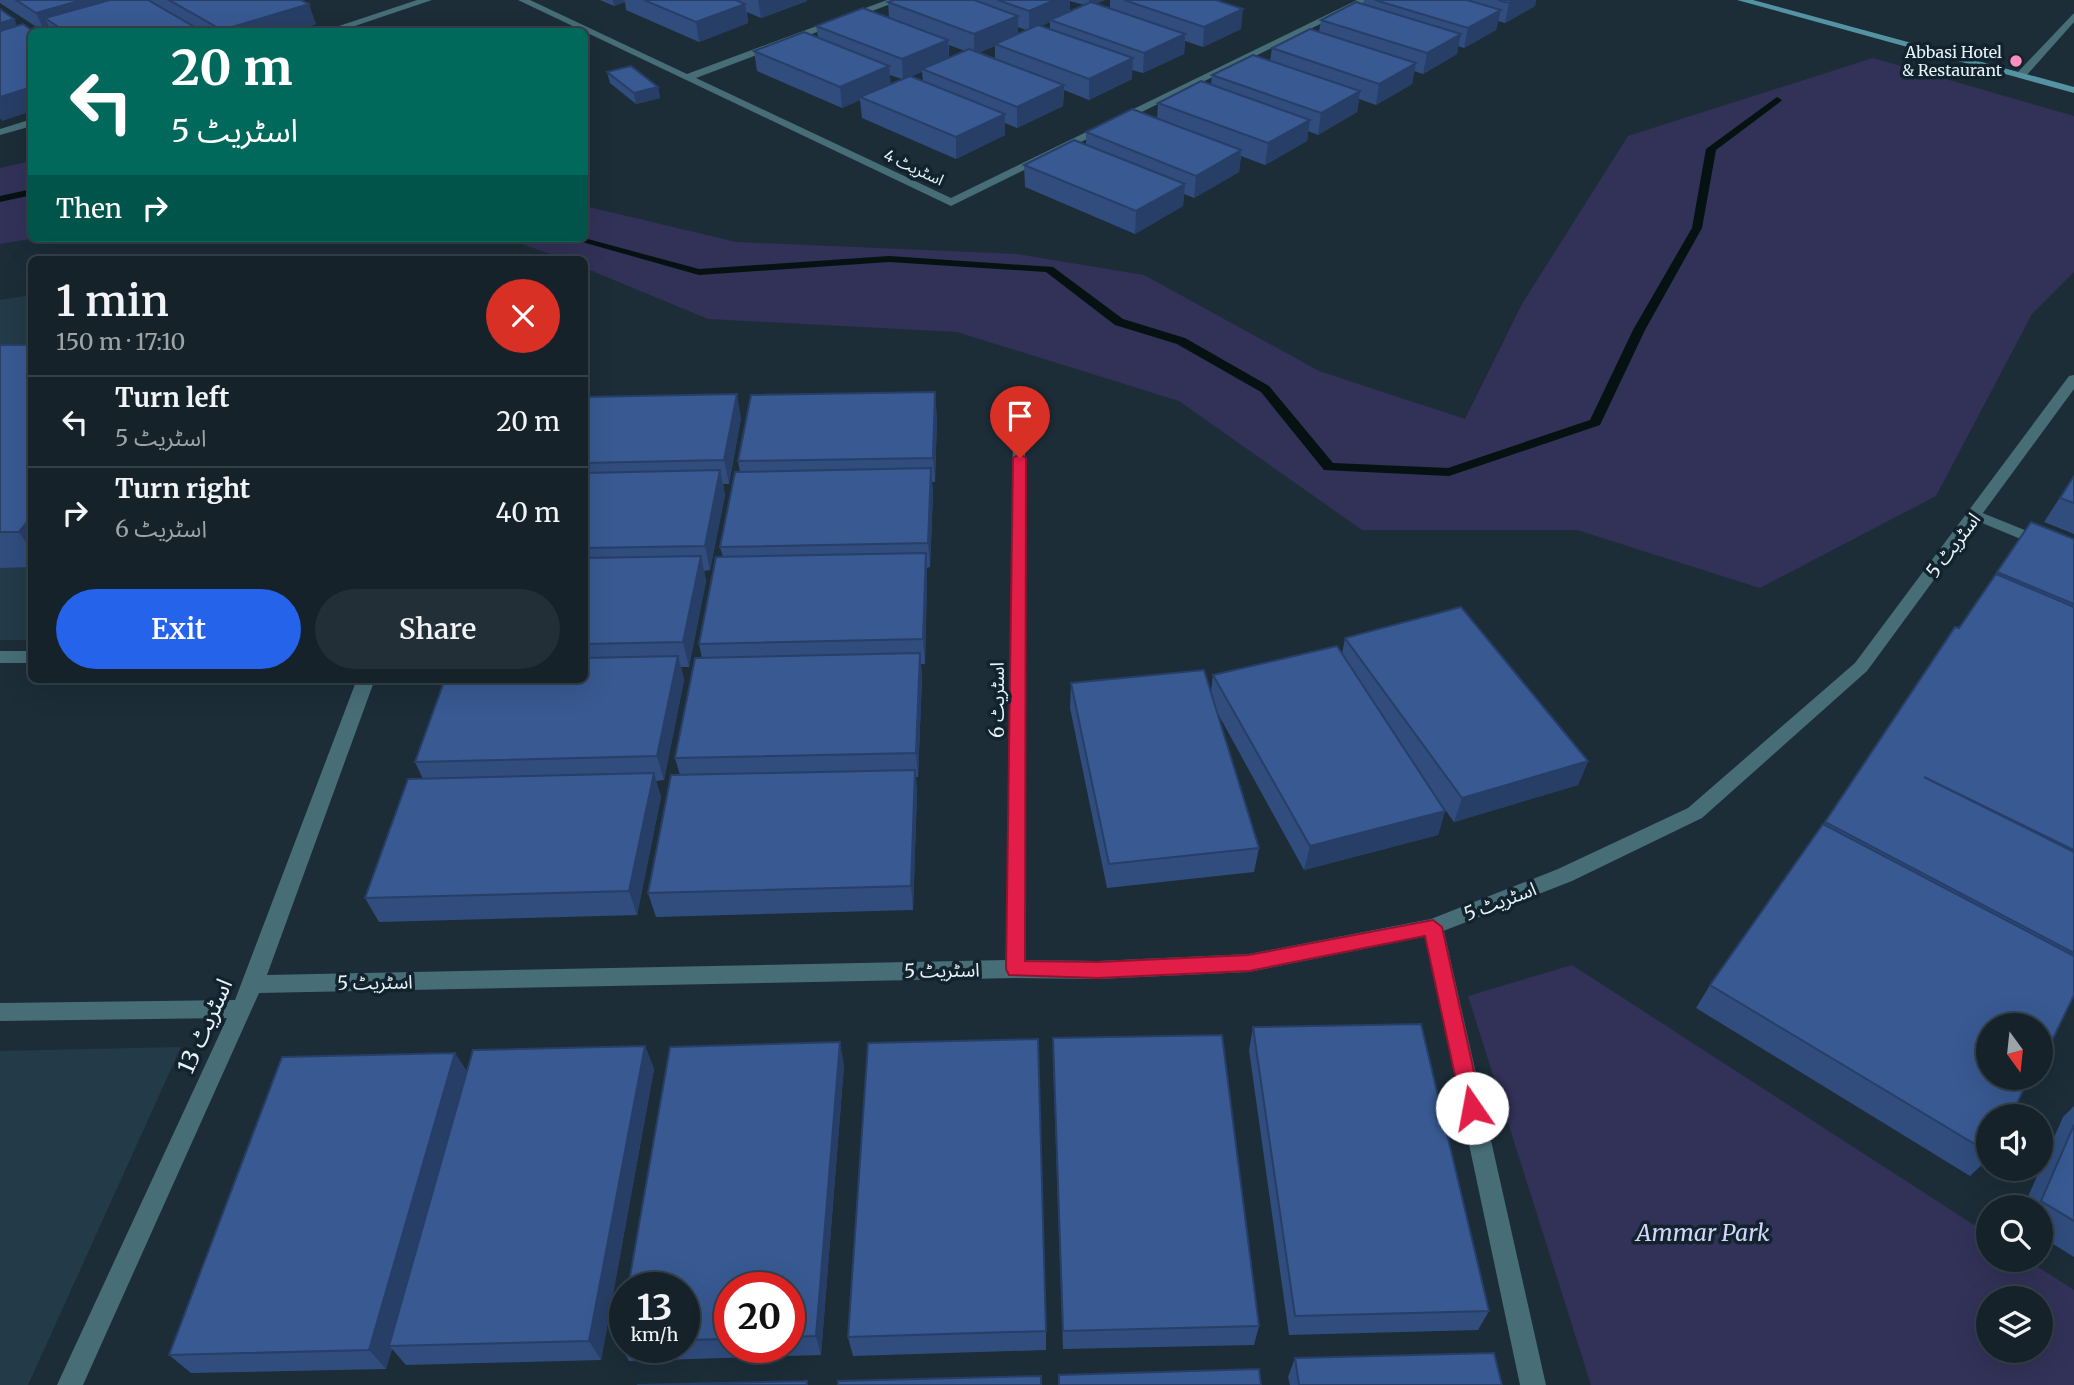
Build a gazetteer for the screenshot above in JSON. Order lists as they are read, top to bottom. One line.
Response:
{"streets":{"street":["اسٹریٹ 4","اسٹریٹ 5","اسٹریٹ 6","اسٹریٹ 13"]},"crossings":[["اسٹریٹ 5","اسٹریٹ 6"],["اسٹریٹ 5","اسٹریٹ 13"]],"parks":["Ammar Park"],"places":["Abbasi Hotel & Restaurant"],"north":"bottom","page":{"turn":["20 m","اسٹریٹ 5"],"then":"Then","heading":["1 min","150 m · 17:10"],"list":[{"name":"Turn left","note":"اسٹریٹ 5","value":"20 m"},{"name":"Turn right","note":"اسٹریٹ 6","value":"40 m"}],"buttons":["Exit","Share"],"speed":"13 km/h","limit":"20"}}
